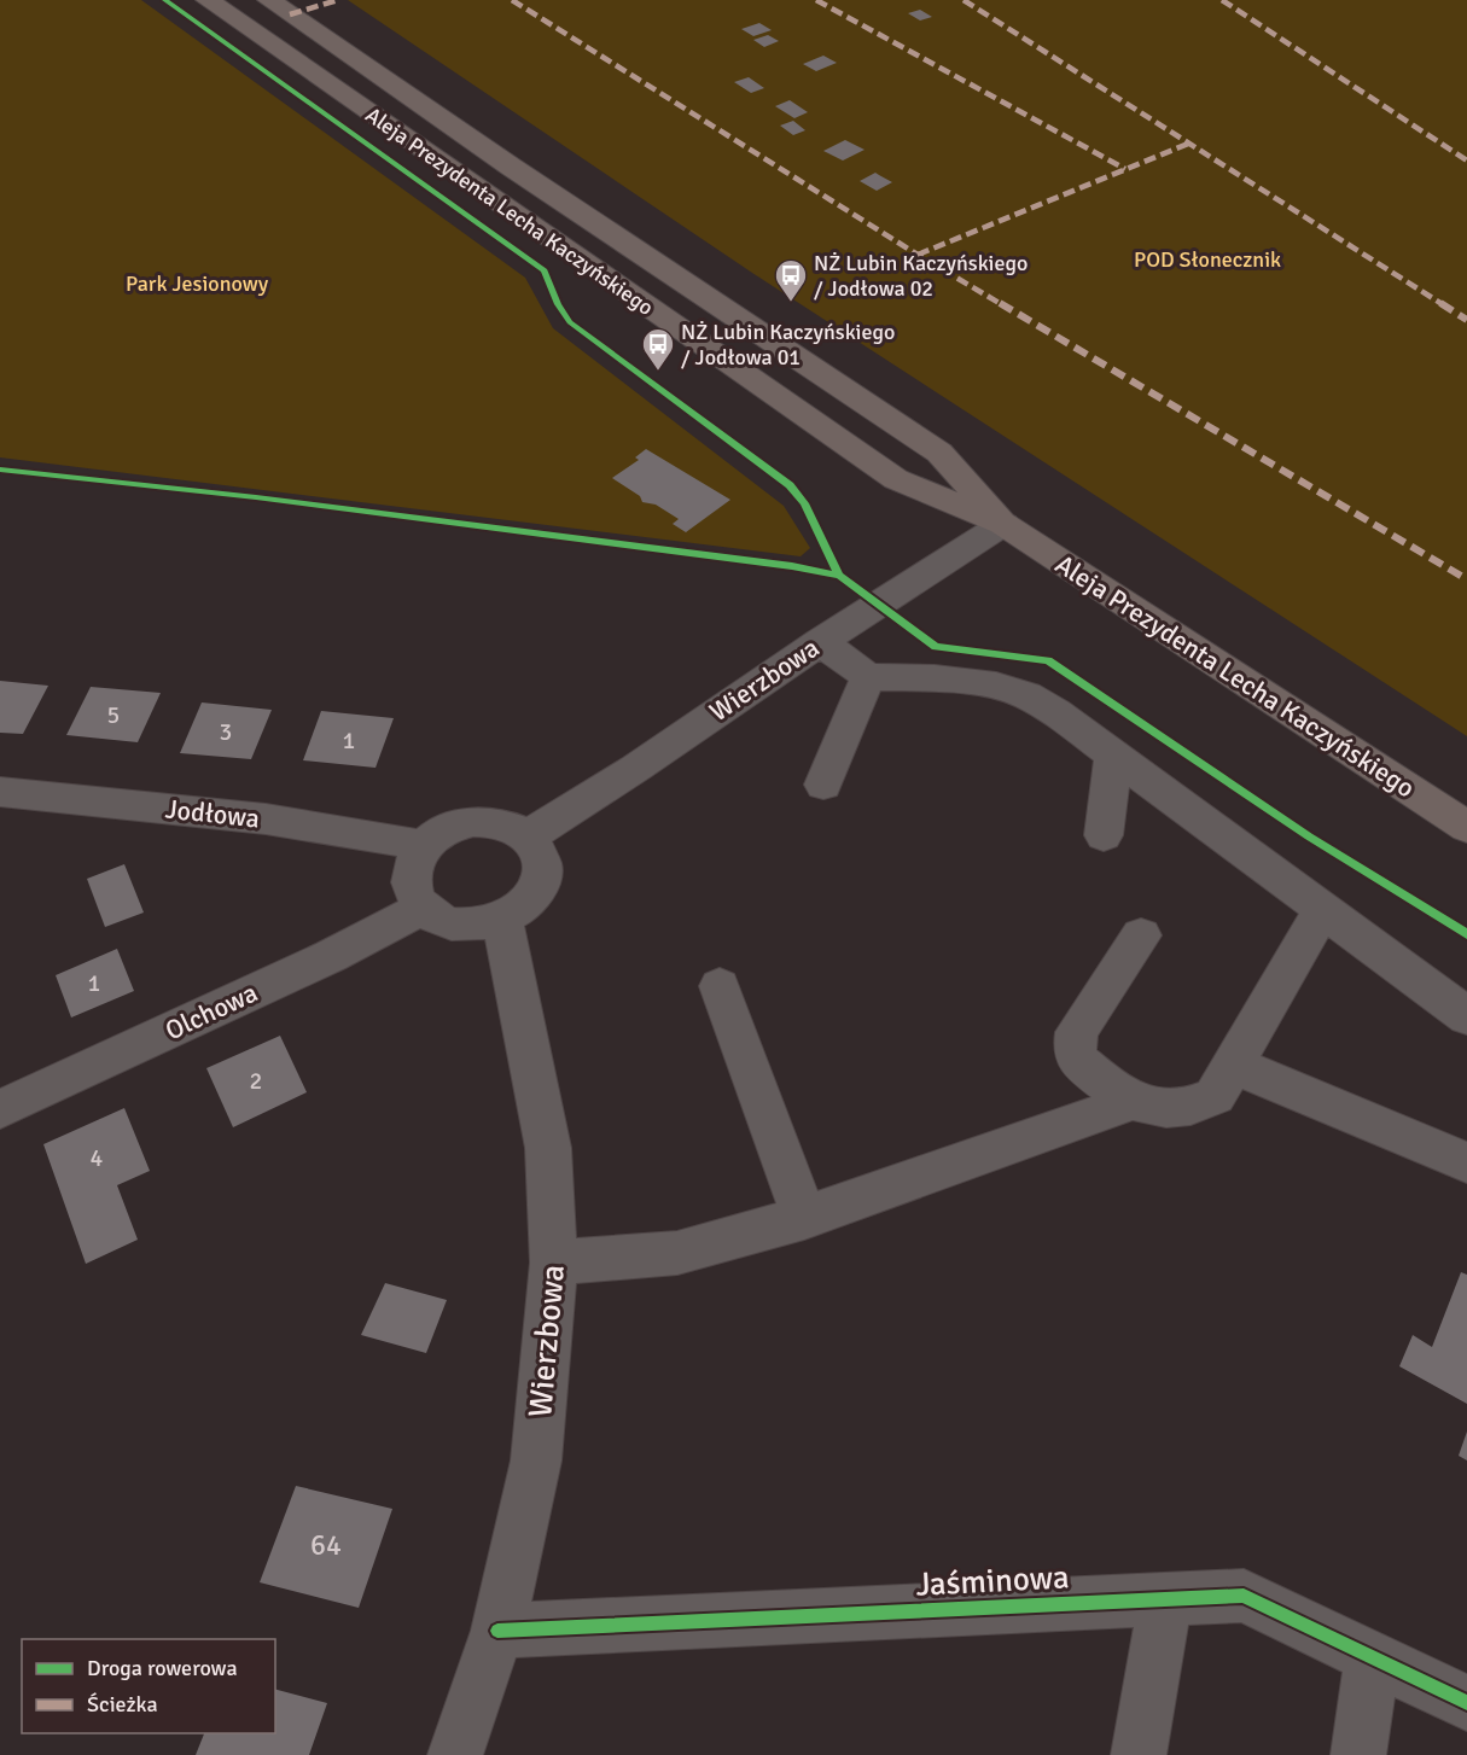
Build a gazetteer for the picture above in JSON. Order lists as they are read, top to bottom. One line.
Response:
{"streets":{"main road":["Aleja Prezydenta Lecha Kaczyńskiego"],"street":["Wierzbowa","Jodłowa","Olchowa","Jaśminowa"]},"crossings":[["Aleja Prezydenta Lecha Kaczyńskiego","Wierzbowa"],["Wierzbowa","Jodłowa"],["Wierzbowa","Olchowa"],["Wierzbowa","Jaśminowa"],["Jodłowa","Olchowa"]],"parks":["POD Słonecznik","Park Jesionowy"],"places":{"bus stop":["NŻ Lubin Kaczyńskiego / Jodłowa 02","NŻ Lubin Kaczyńskiego / Jodłowa 01"]},"house_numbers":["5","3","1","1","2","4","64"],"legend":["Droga rowerowa","Ścieżka"]}
